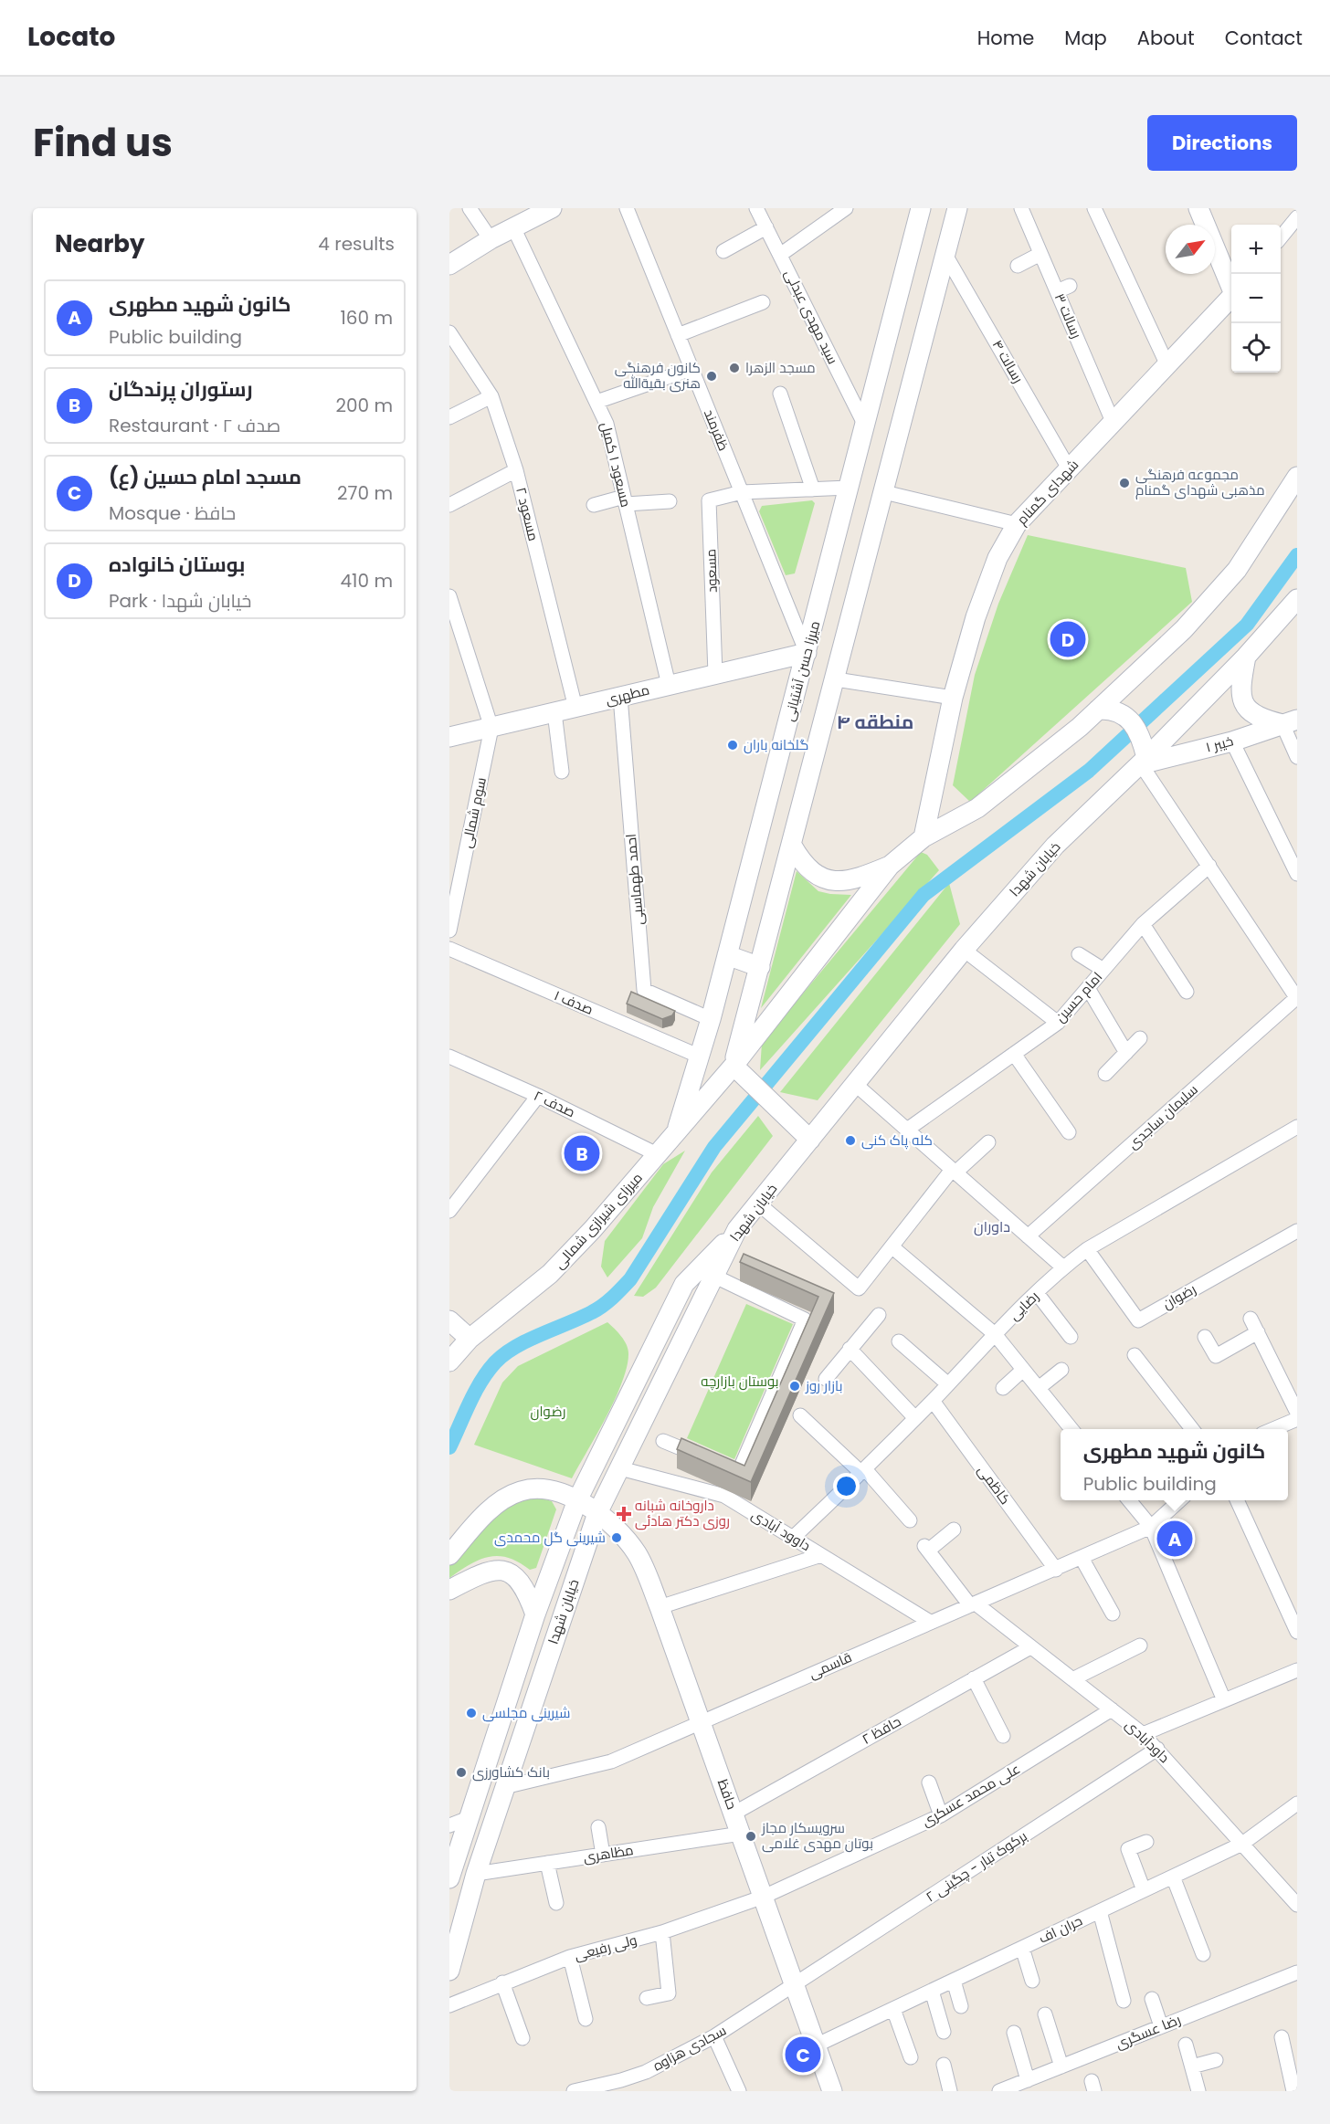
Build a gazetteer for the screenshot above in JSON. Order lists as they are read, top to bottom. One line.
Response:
{"streets":{"main road":["شهدای گمنام","میرزا حسن آشتیانی","مطهری","خیبر ۱","خیابان شهدا","میرزای شیرازی شمالی","حافظ"],"street":["رسالت ۳","سید مهدی عبدلی","رسالت ۴","ظفرمند","مسعود ۱ کمیل","مسعود ۲","مسعود","سوم شمالی","احمد طهماسبی","امام حسین","صدف ۱","صدف ۲","سلیمان ساجدی","رضوان","رضایی","کاظمی","داوود آبادی","قاسمی","حافظ ۲","داودآبادی","علی محمد عسکری","مظاهری","برکوک تبار - چگینی ۲","حران اف","ولی رفیعی","رضا عسگری","سجادی هزاوه"]},"crossings":[["رسالت ۳","شهدای گمنام"],["سید مهدی عبدلی","میرزا حسن آشتیانی"],["رسالت ۴","شهدای گمنام"],["ظفرمند","مسعود"],["ظفرمند","میرزا حسن آشتیانی"],["ظفرمند","مطهری"],["مسعود ۱ کمیل","مطهری"],["مسعود ۲","مطهری"],["مسعود","مطهری"],["میرزا حسن آشتیانی","مطهری"],["میرزا حسن آشتیانی","احمد طهماسبی"],["میرزا حسن آشتیانی","صدف ۱"],["میرزا حسن آشتیانی","میرزای شیرازی شمالی"],["مطهری","سوم شمالی"],["مطهری","احمد طهماسبی"],["خیبر ۱","خیابان شهدا"],["خیابان شهدا","داوود آبادی"],["خیابان شهدا","قاسمی"],["خیابان شهدا","حافظ"],["خیابان شهدا","مظاهری"],["صدف ۲","میرزای شیرازی شمالی"],["رضوان","رضایی"],["رضایی","کاظمی"],["رضایی","داوود آبادی"],["کاظمی","قاسمی"],["داوود آبادی","قاسمی"],["قاسمی","داودآبادی"],["قاسمی","حافظ"],["حافظ ۲","داودآبادی"],["حافظ ۲","حافظ"],["داودآبادی","علی محمد عسکری"],["داودآبادی","برکوک تبار - چگینی ۲"],["داودآبادی","حران اف"],["حافظ","علی محمد عسکری"],["حافظ","مظاهری"],["حافظ","برکوک تبار - چگینی ۲"],["حافظ","حران اف"],["حافظ","ولی رفیعی"],["حافظ","سجادی هزاوه"],["علی محمد عسکری","ولی رفیعی"],["برکوک تبار - چگینی ۲","سجادی هزاوه"]],"districts":["منطقه ۴","داوران"],"parks":["بوستان بازارچه","رضوان"],"places":{"other":["مسجد الزهرا","کانون فرهنگی هنری بقیةالله","مجموعه فرهنگی مذهبی شهدای گمنام","گلخانه باران","کله پاک کنی","بازار روز","شیرینی گل محمدی","شیرینی مجلسی","بانک کشاورزی","سرویسکار مجاز بوتان مهدی غلامی"],"health":["داروخانه شبانه روزی دکتر هادئی"]},"north":"top right","page":{"header":"Locato","nav":["Home","Map","About","Contact"],"title":"Find us","buttons":"Directions","heading":["Nearby","4 results"],"map_buttons":["+","−"],"list":[{"mark":"A","name":"کانون شهید مطهری","note":"Public building","value":"160 m"},{"mark":"B","name":"رستوران پرندگان","note":"Restaurant · صدف ۲","value":"200 m"},{"mark":"C","name":"مسجد امام حسین (ع)","note":"Mosque · حافظ","value":"270 m"},{"mark":"D","name":"بوستان خانواده","note":"Park · خیابان شهدا","value":"410 m"}],"pins":["D","B","A","C"],"popup":["کانون شهید مطهری","Public building"]}}
